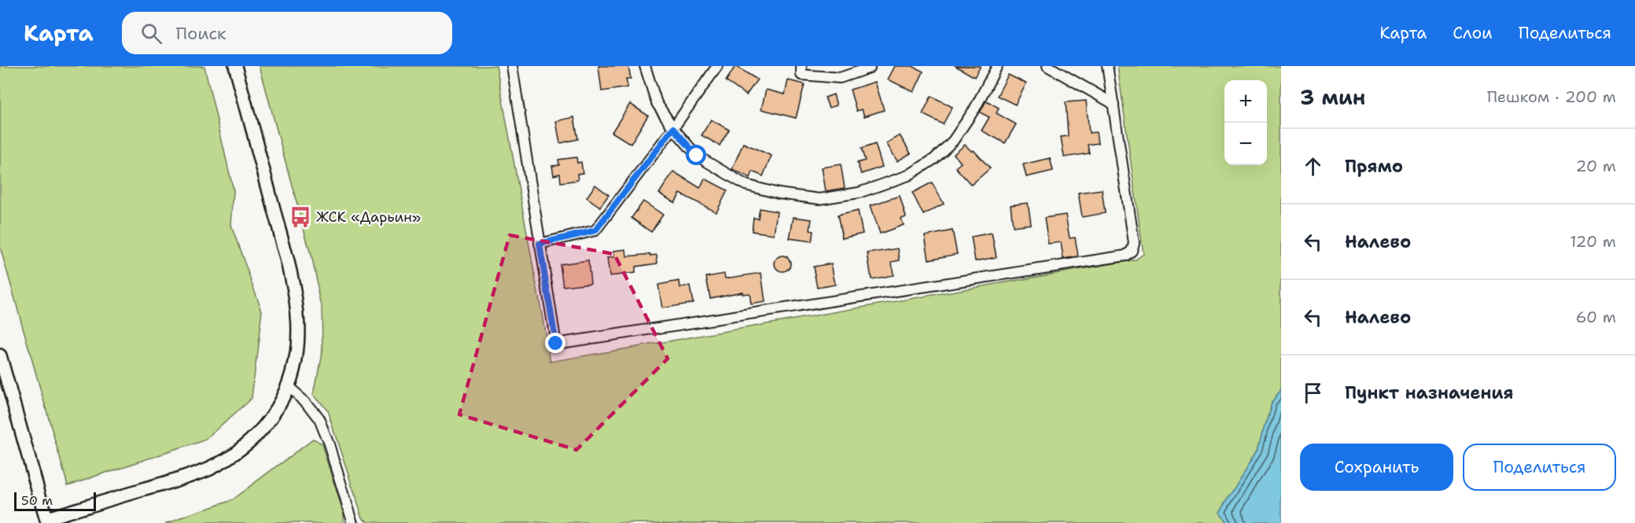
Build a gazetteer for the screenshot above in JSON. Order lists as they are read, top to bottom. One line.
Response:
{"places":{"bus stop":["ЖСК «Дарьин»"]},"scale_bar":"50 m","page":{"header":"Карта","search":"Поиск","nav":["Карта","Слои","Поделиться"],"heading":["3 мин","Пешком · 200 m"],"map_buttons":["+","−"],"list":[["Прямо","20 m"],["Налево","120 m"],["Налево","60 m"],"Пункт назначения"],"buttons":["Сохранить","Поделиться"],"scale":"50 m"}}
